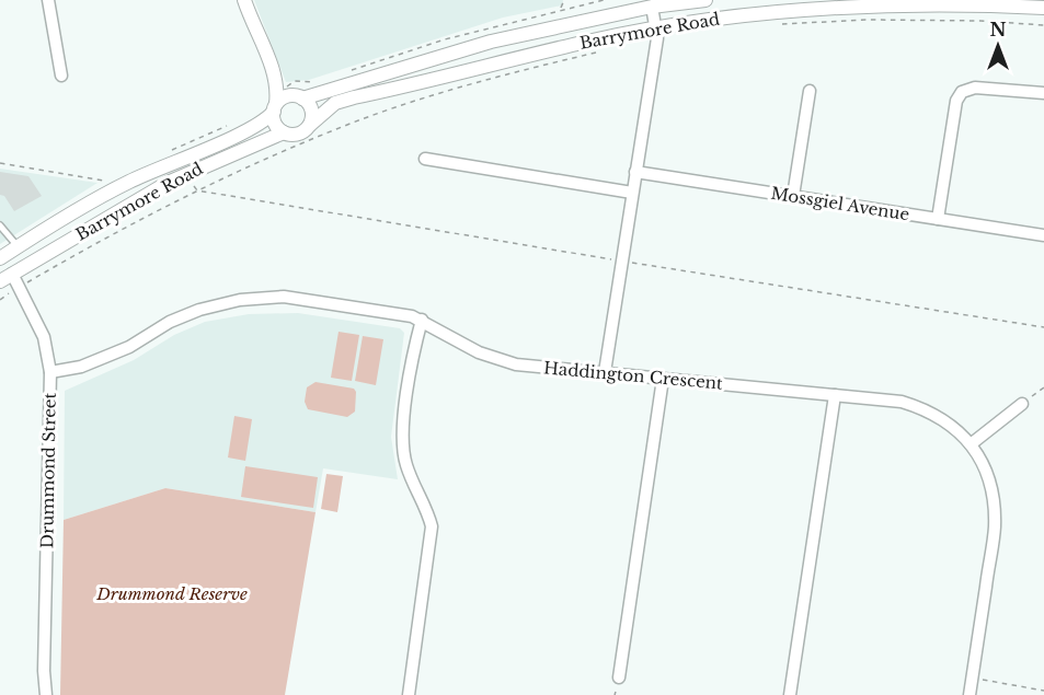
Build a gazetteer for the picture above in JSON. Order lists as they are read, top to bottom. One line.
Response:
{"streets":{"street":["Barrymore Road","Mossgiel Avenue","Haddington Crescent","Drummond Street"]},"crossings":[["Barrymore Road","Drummond Street"],["Haddington Crescent","Drummond Street"]],"parks":["Drummond Reserve"],"north":"top"}
